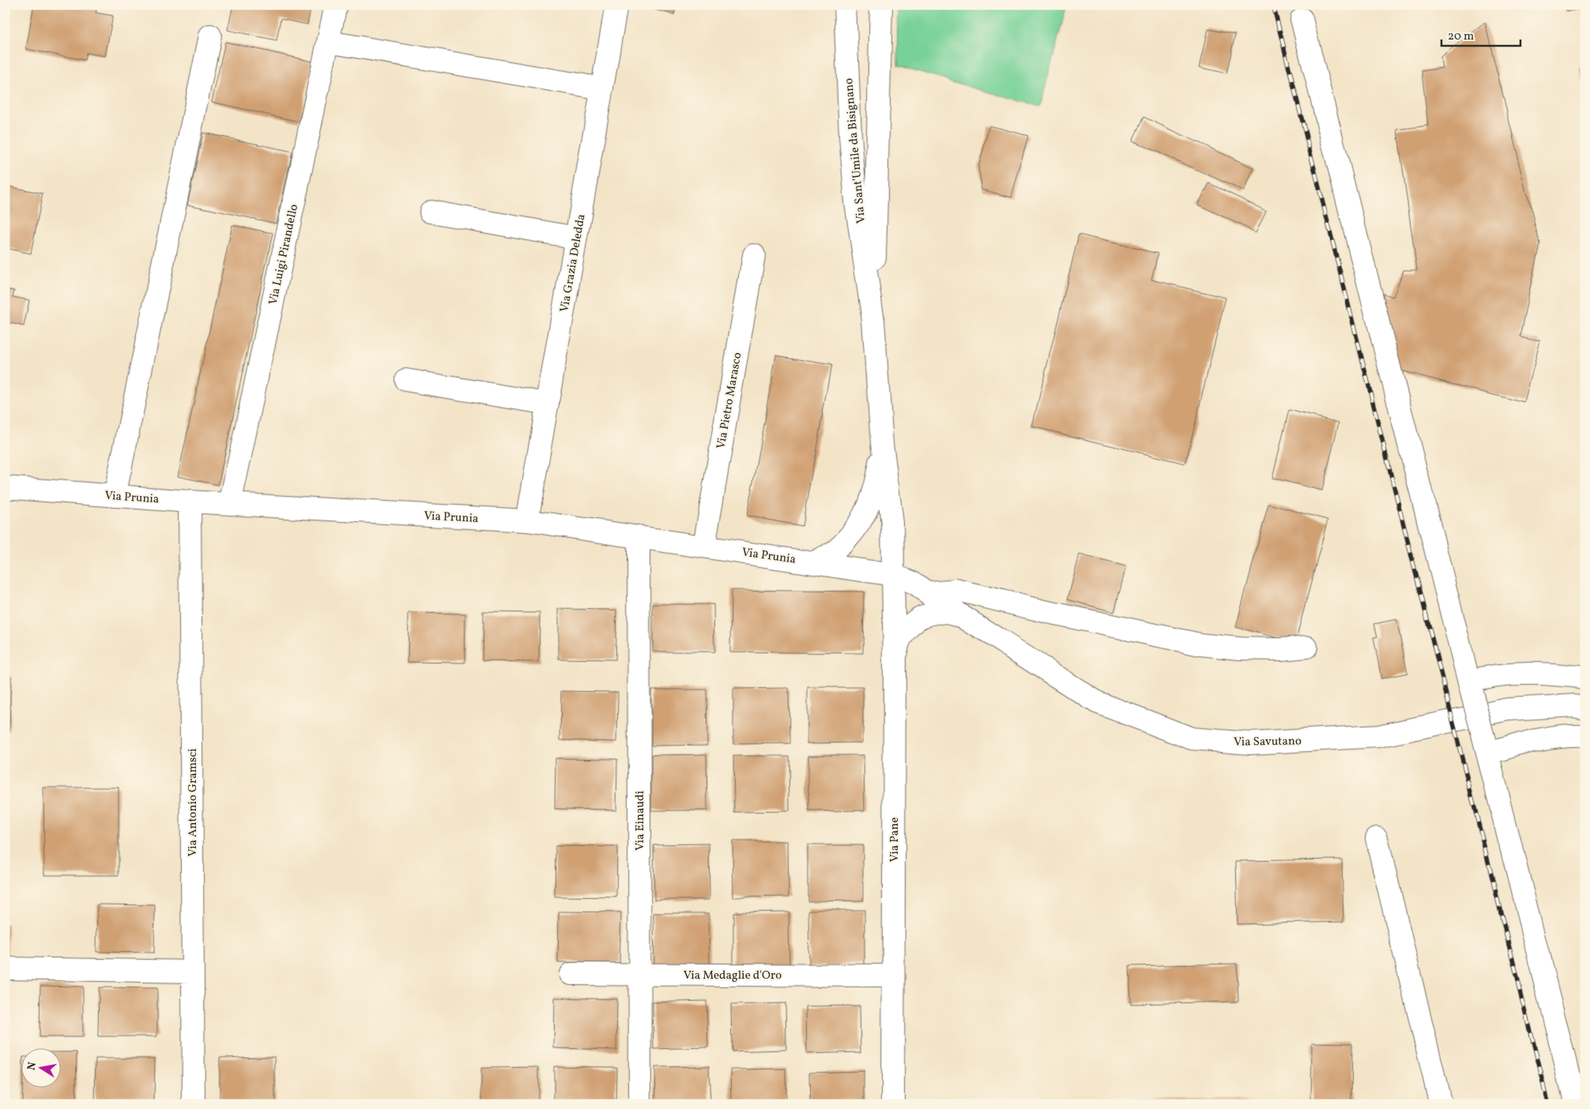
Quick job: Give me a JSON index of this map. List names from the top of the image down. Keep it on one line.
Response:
{"streets":{"street":["Via Sant'Umile da Bisignano","Via Luigi Pirandello","Via Grazia Deledda","Via Pietro Marasco","Via Prunia","Via Savutano","Via Antonio Gramsci","Via Einaudi","Via Pane","Via Medaglie d'Oro"]},"crossings":[["Via Sant'Umile da Bisignano","Via Pane"],["Via Luigi Pirandello","Via Prunia"],["Via Grazia Deledda","Via Prunia"],["Via Pietro Marasco","Via Prunia"],["Via Prunia","Via Savutano"],["Via Prunia","Via Antonio Gramsci"],["Via Prunia","Via Einaudi"],["Via Prunia","Via Pane"],["Via Einaudi","Via Medaglie d'Oro"],["Via Pane","Via Medaglie d'Oro"]],"scale_bar":"20 m","north":"left"}
